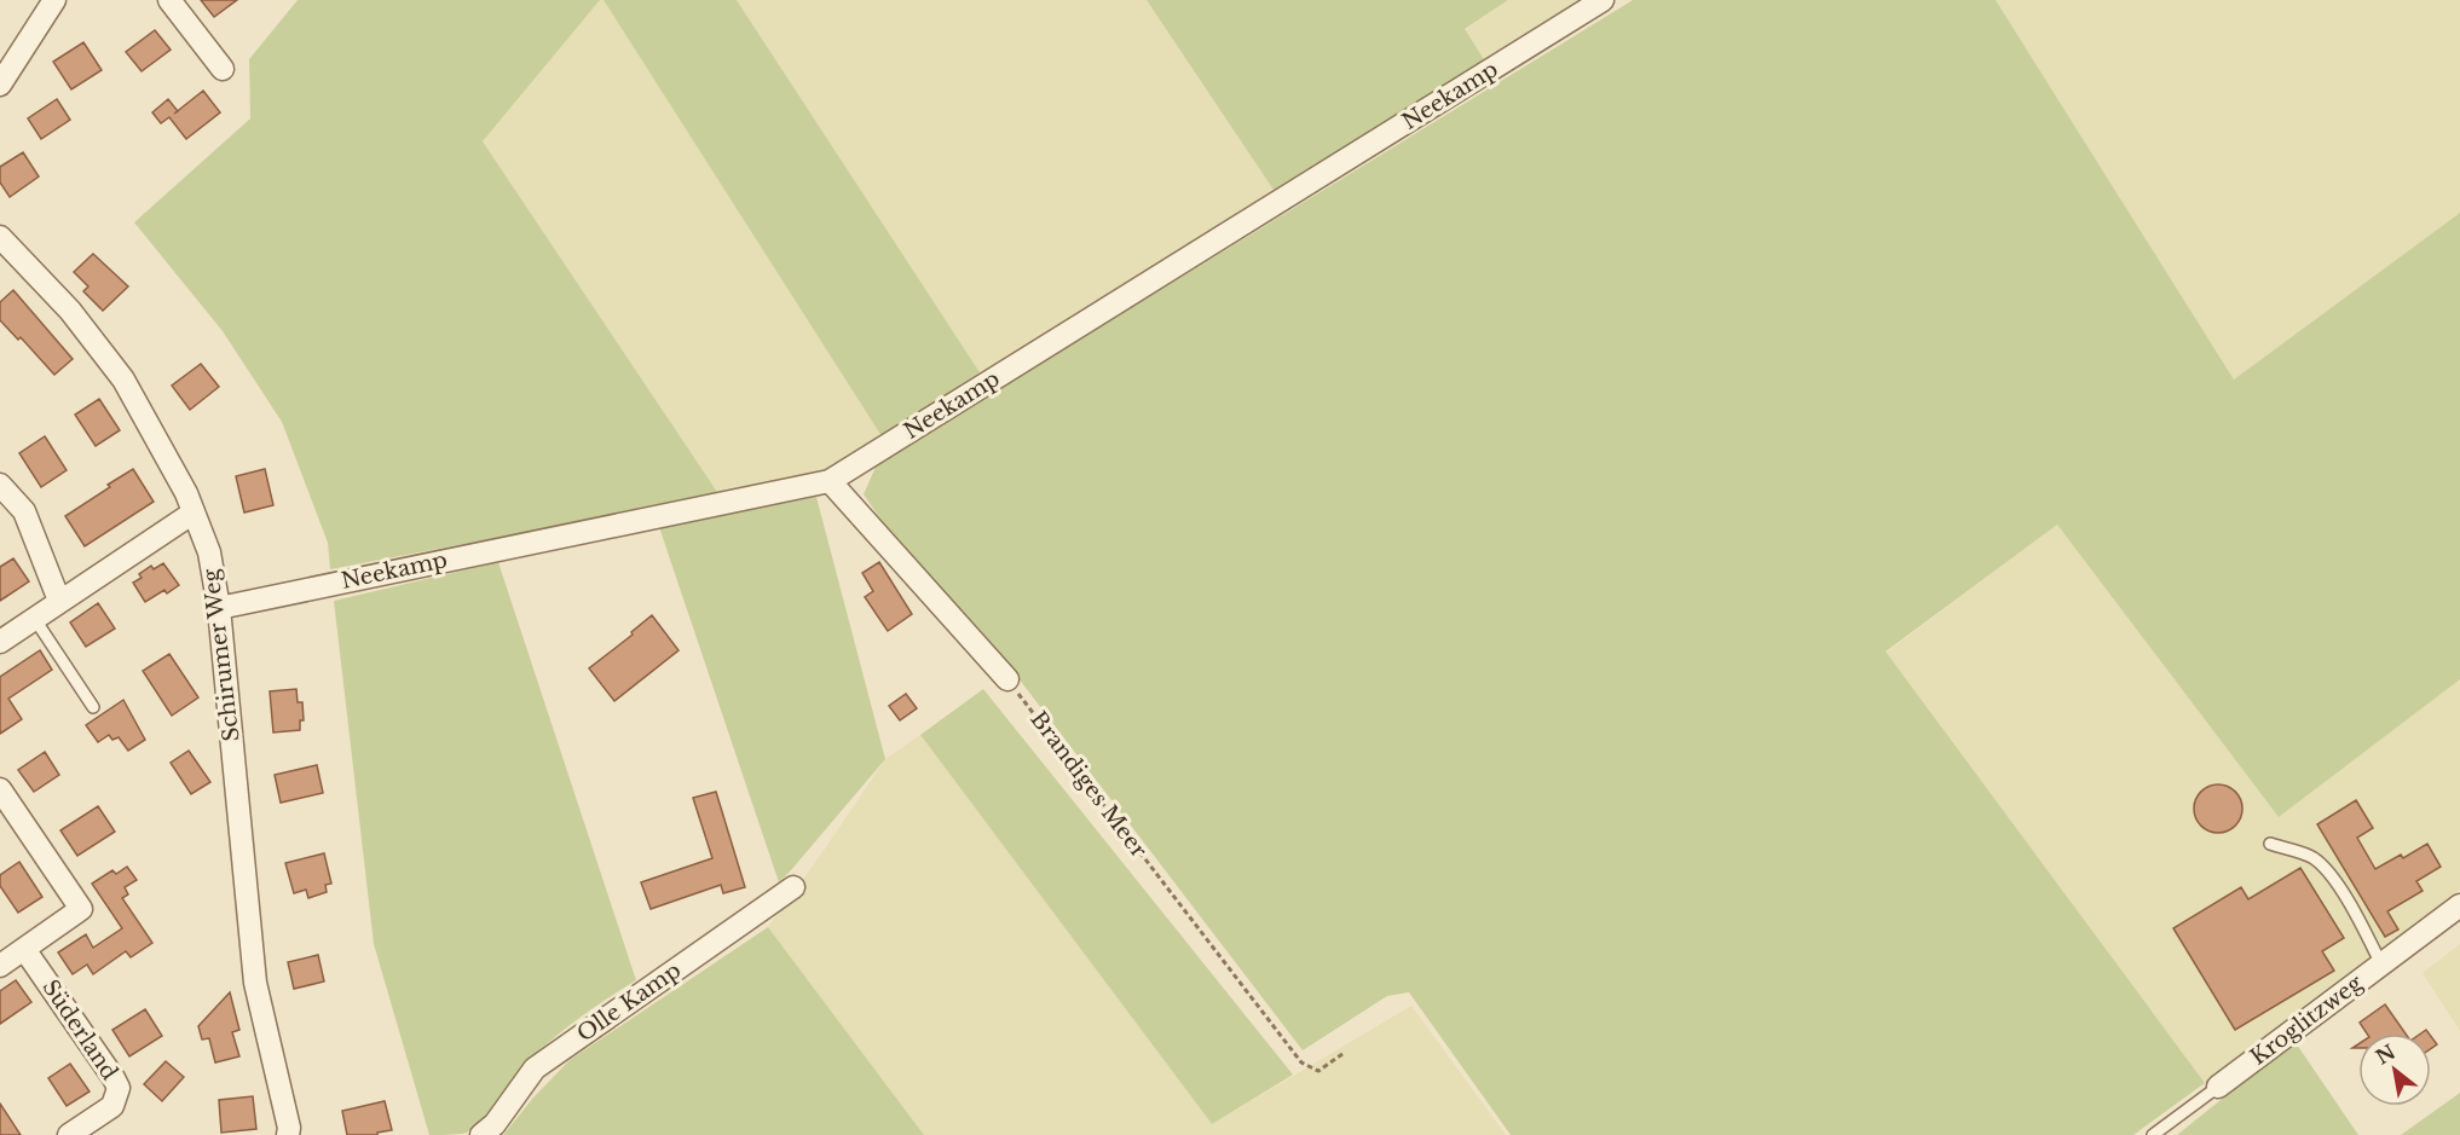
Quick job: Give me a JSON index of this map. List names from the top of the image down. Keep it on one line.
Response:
{"streets":{"street":["Neekamp","Schirumer Weg","Olle Kamp","Kroglitzweg","Süderland"],"path":["Brandiges Meer"]},"crossings":[["Neekamp","Schirumer Weg"]],"north":"top left"}
